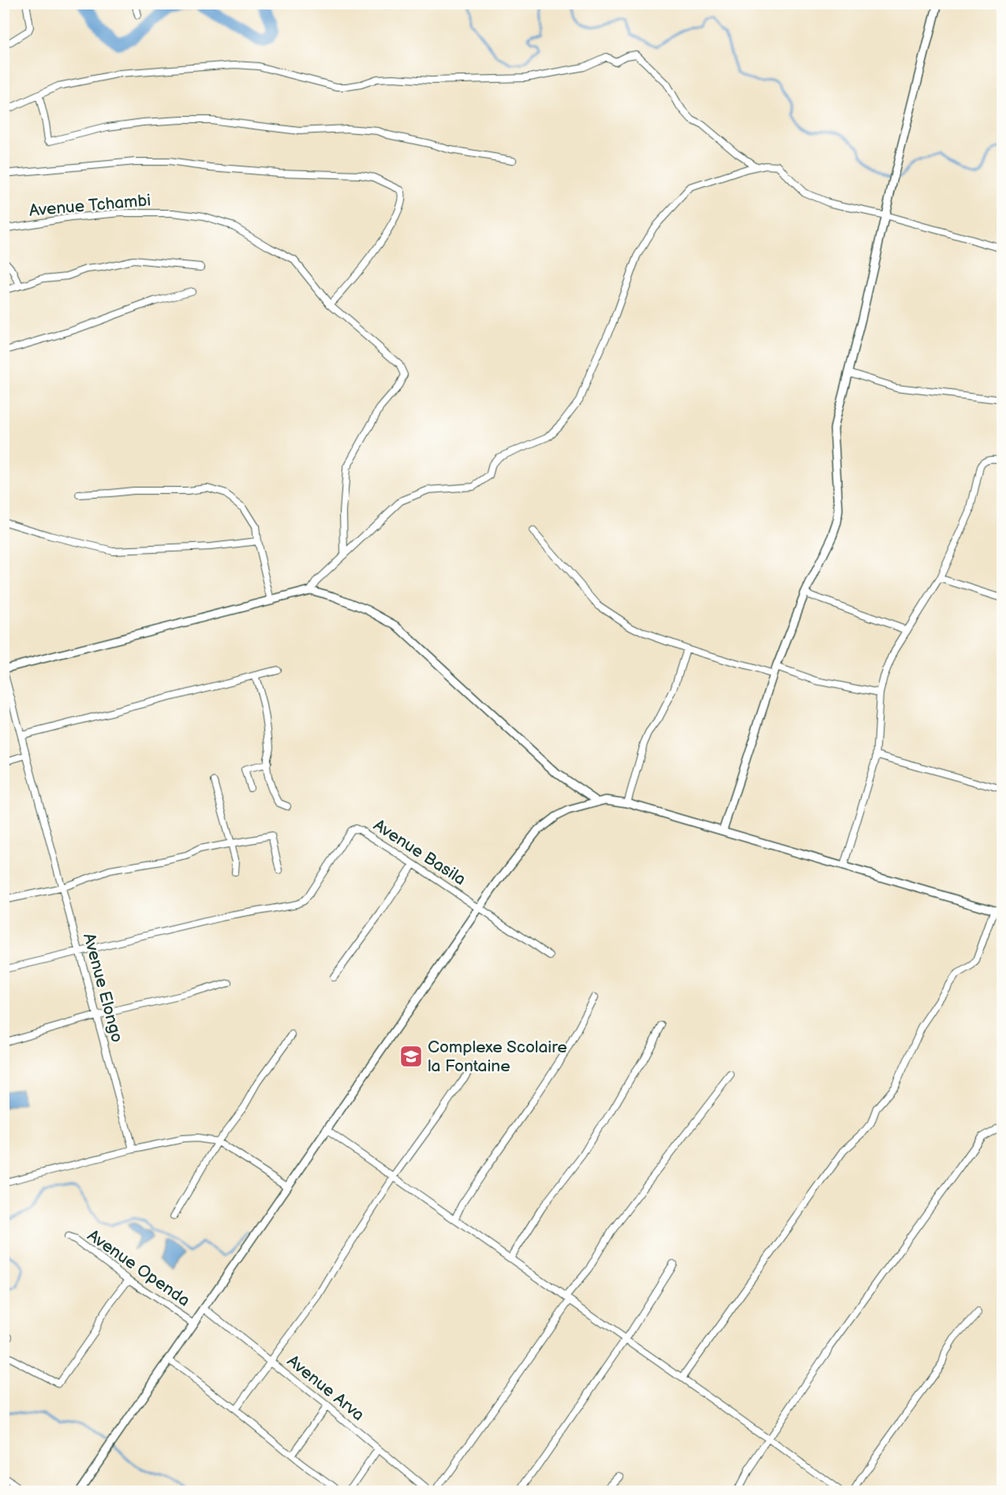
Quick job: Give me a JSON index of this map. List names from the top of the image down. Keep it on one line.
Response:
{"streets":{"street":["Avenue Tchambi","Avenue Basila","Avenue Elongo","Avenue Openda","Avenue Arva"]},"crossings":[["Avenue Basila","Avenue Elongo"]],"places":{"school or university":["Complexe Scolaire la Fontaine"]}}
